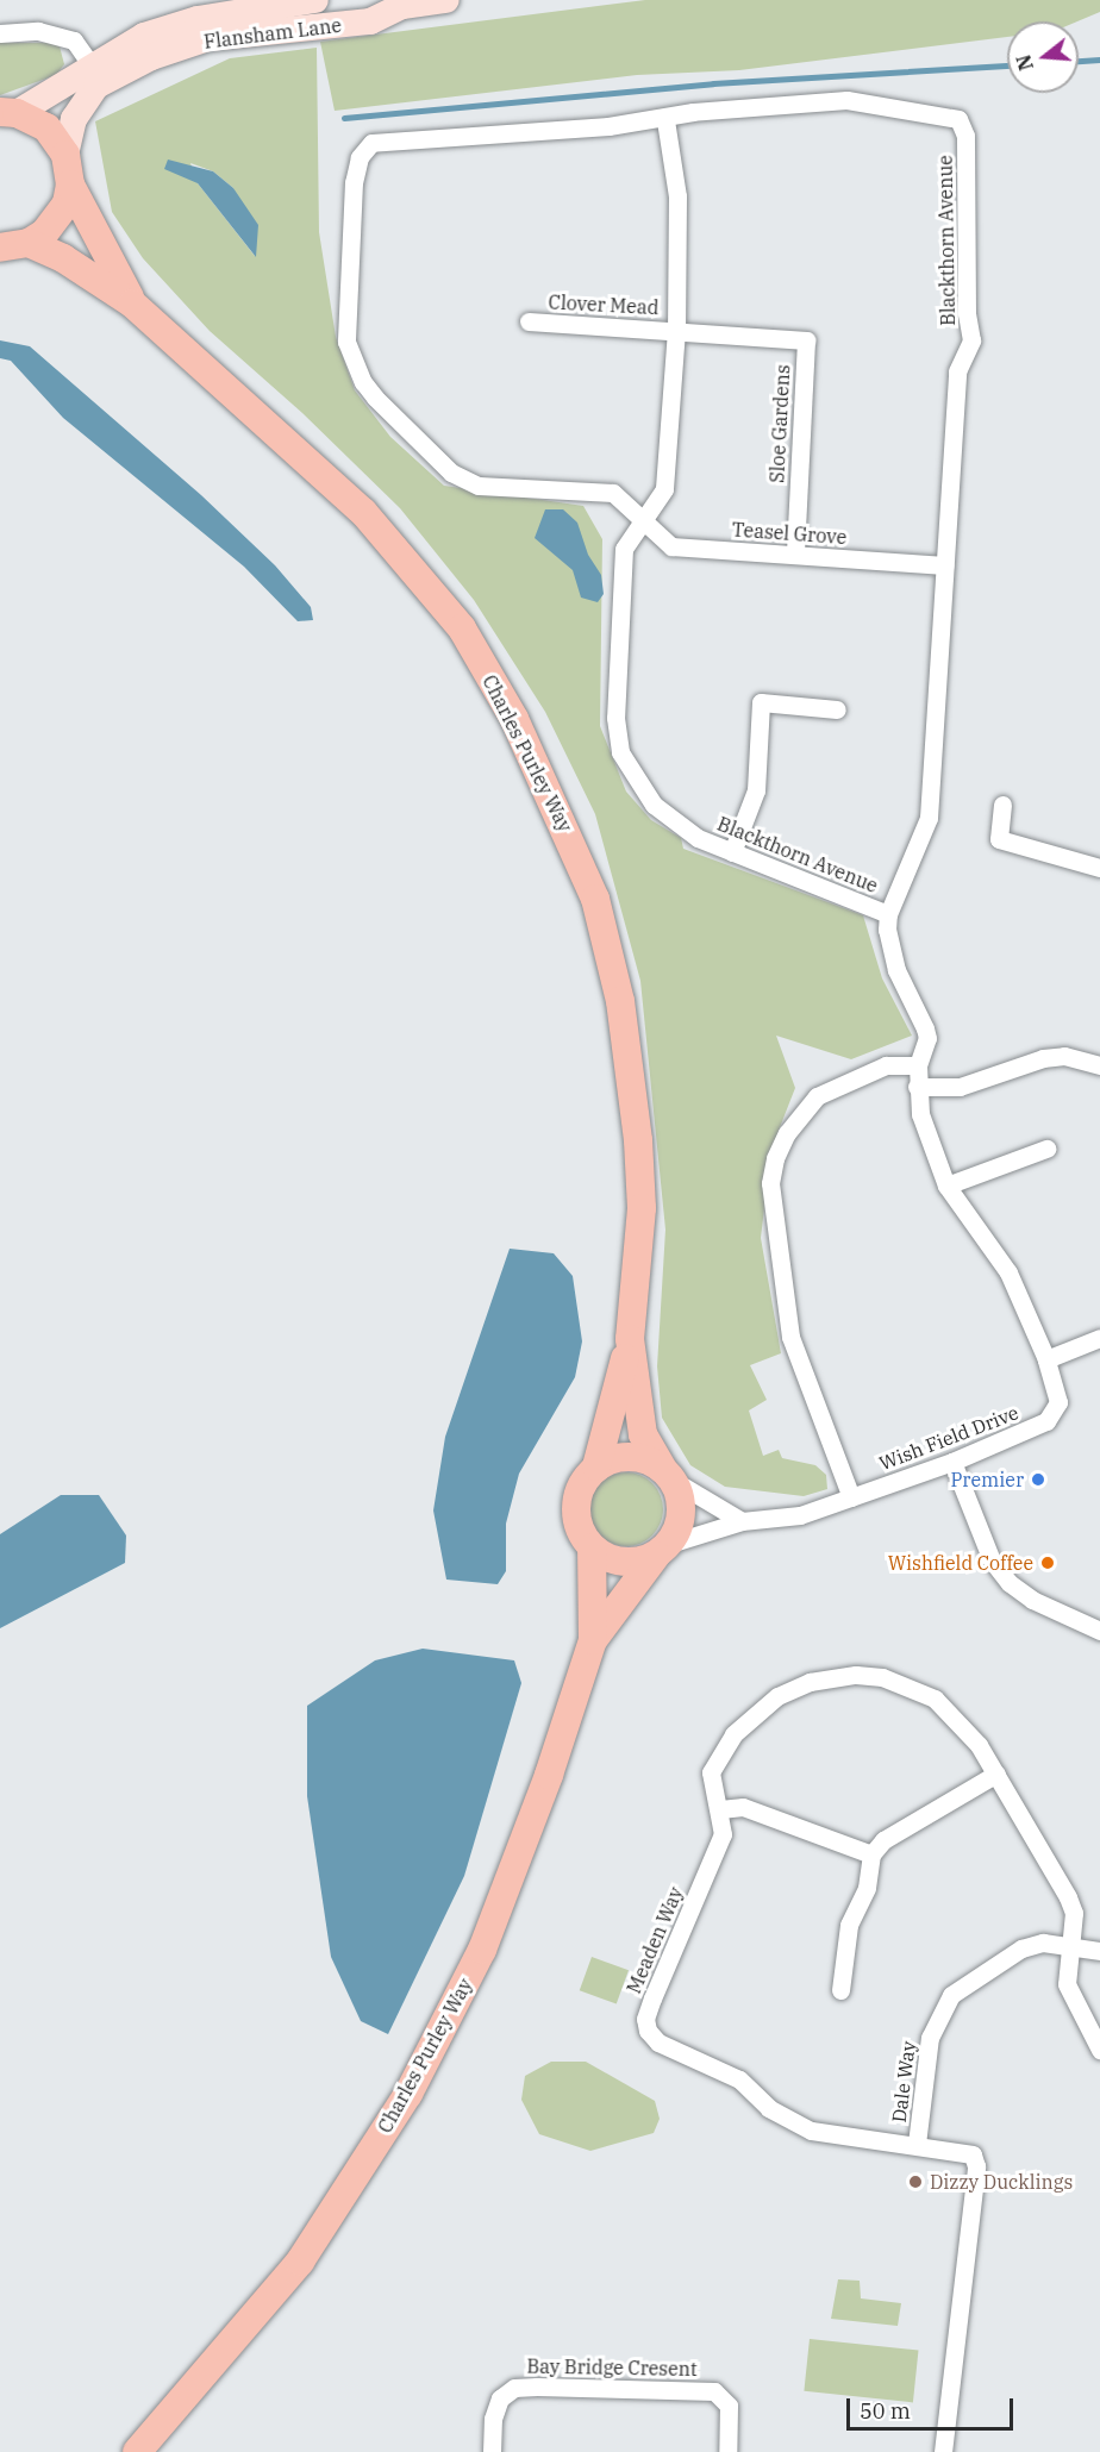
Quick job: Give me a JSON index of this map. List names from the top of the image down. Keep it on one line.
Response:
{"streets":{"main road":["Flansham Lane","Charles Purley Way"],"street":["Blackthorn Avenue","Clover Mead","Sloe Gardens","Teasel Grove","Wish Field Drive","Meaden Way","Dale Way","Bay Bridge Cresent"]},"crossings":[["Blackthorn Avenue","Teasel Grove"],["Blackthorn Avenue","Wish Field Drive"],["Clover Mead","Sloe Gardens"],["Sloe Gardens","Teasel Grove"],["Charles Purley Way","Wish Field Drive"],["Meaden Way","Dale Way"]],"places":["Premier","Wishfield Coffee","Dizzy Ducklings"],"scale_bar":"50 m","north":"left"}
